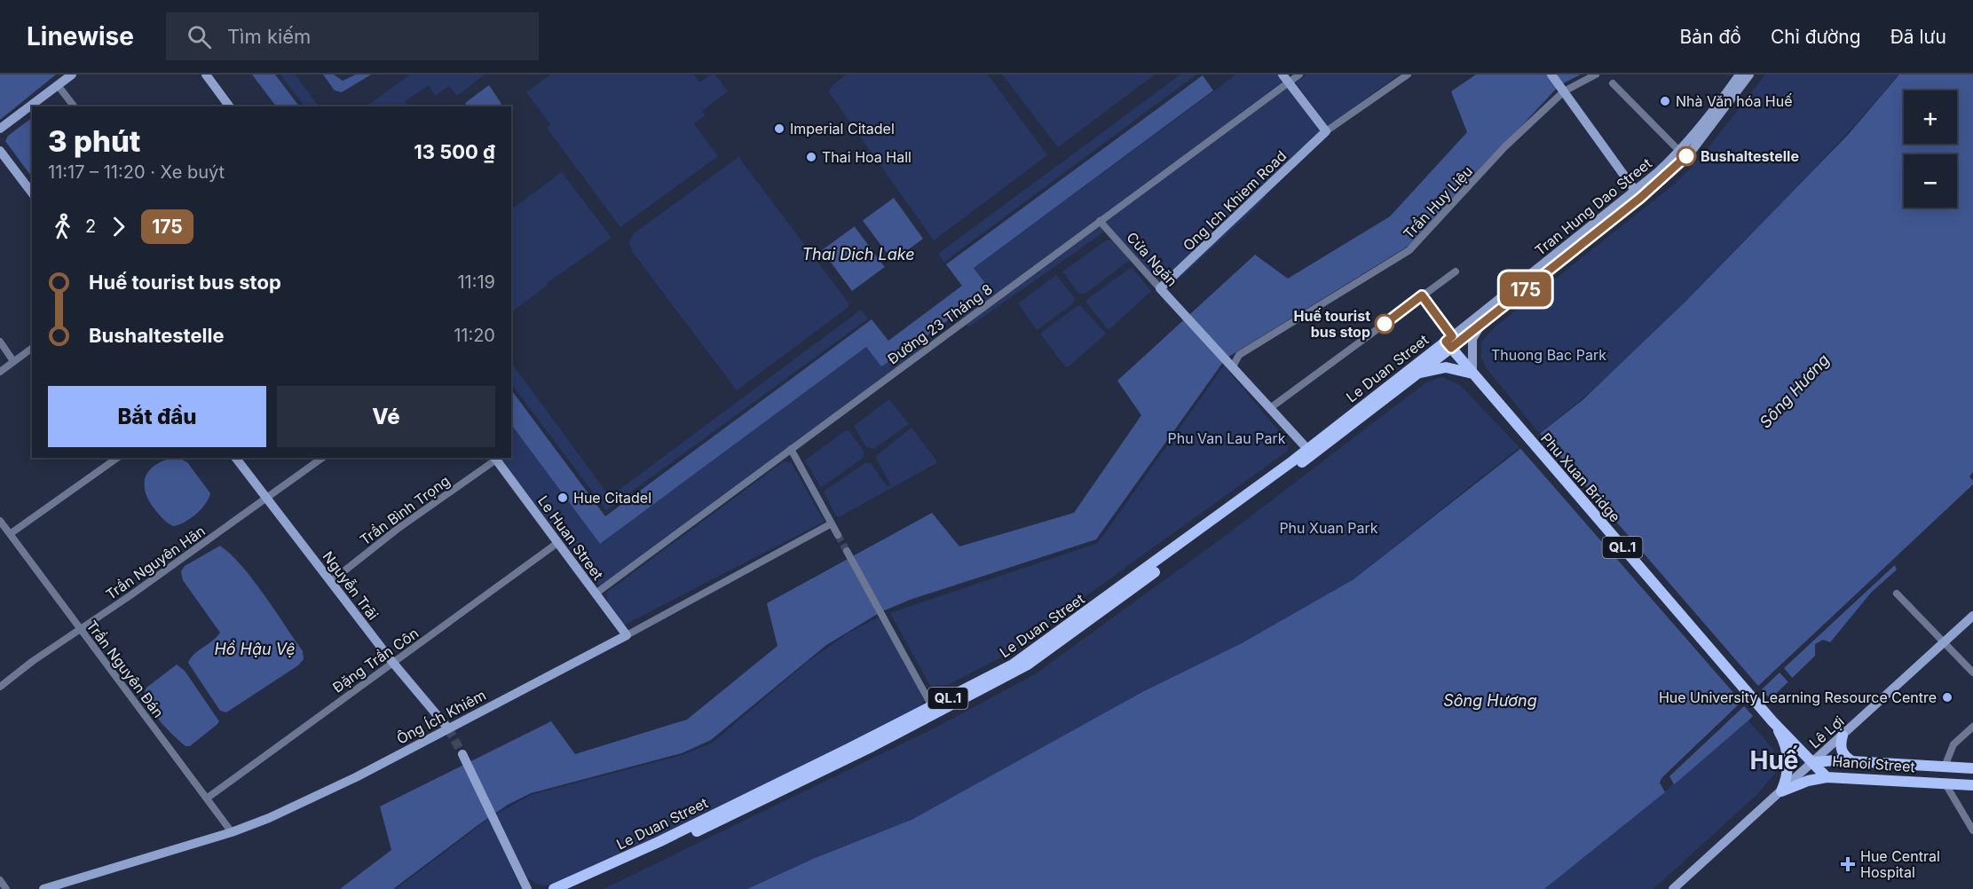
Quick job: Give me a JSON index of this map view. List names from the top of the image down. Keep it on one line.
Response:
{"streets":{"main road":["Ong Ich Khiem Road","Tran Hung Dao Street","Cửa Ngăn","Le Duan Street","Phu Xuan Bridge","Le Huan Street","QL.1","Nguyễn Trãi","Ông Ích Khiêm","Lê Lợi","Hanoi Street"],"street":["Trần Huy Liệu","Đường 23 Tháng 8","Trần Bình Trọng","Trần Nguyên Hãn","Đặng Trần Côn","Trần Nguyên Đán"]},"crossings":[["Ong Ich Khiem Road","Cửa Ngăn"],["Trần Huy Liệu","Cửa Ngăn"],["Tran Hung Dao Street","Le Duan Street"],["Tran Hung Dao Street","QL.1"],["Cửa Ngăn","Đường 23 Tháng 8"],["Đường 23 Tháng 8","Le Huan Street"],["Le Duan Street","QL.1"],["Phu Xuan Bridge","QL.1"],["Trần Bình Trọng","Le Huan Street"],["Trần Bình Trọng","Nguyễn Trãi"],["Le Huan Street","Đặng Trần Côn"],["Le Huan Street","Ông Ích Khiêm"],["QL.1","Lê Lợi"],["QL.1","Hanoi Street"],["Trần Nguyên Hãn","Nguyễn Trãi"],["Trần Nguyên Hãn","Trần Nguyên Đán"],["Nguyễn Trãi","Đặng Trần Côn"],["Nguyễn Trãi","Ông Ích Khiêm"],["Đặng Trần Côn","Trần Nguyên Đán"],["Trần Nguyên Đán","Ông Ích Khiêm"],["Lê Lợi","Hanoi Street"]],"districts":["Huế"],"water":["Thai Dich Lake","Sông Hương","Hồ Hậu Vệ"],"parks":["Thuong Bac Park","Phu Van Lau Park","Phu Xuan Park"],"places":{"other":["Nhà Văn hóa Huế","Imperial Citadel","Bushaltestelle","Thai Hoa Hall","Huế tourist bus stop","Hue Citadel","Hue University Learning Resource Centre"],"health":["Hue Central Hospital"]},"lines":["bus line 175"],"page":{"header":"Linewise","search":"Tìm kiếm","nav":["Bản đồ","Chỉ đường","Đã lưu"],"on_map":"175","map_buttons":["+","−"],"heading":["3 phút","11:17 – 11:20 · Xe buýt","13 500 ₫"],"legs":["2","175"],"list":[{"name":"Huế tourist bus stop","value":"11:19"},{"name":"Bushaltestelle","value":"11:20"}],"buttons":["Bắt đầu","Vé"]}}
